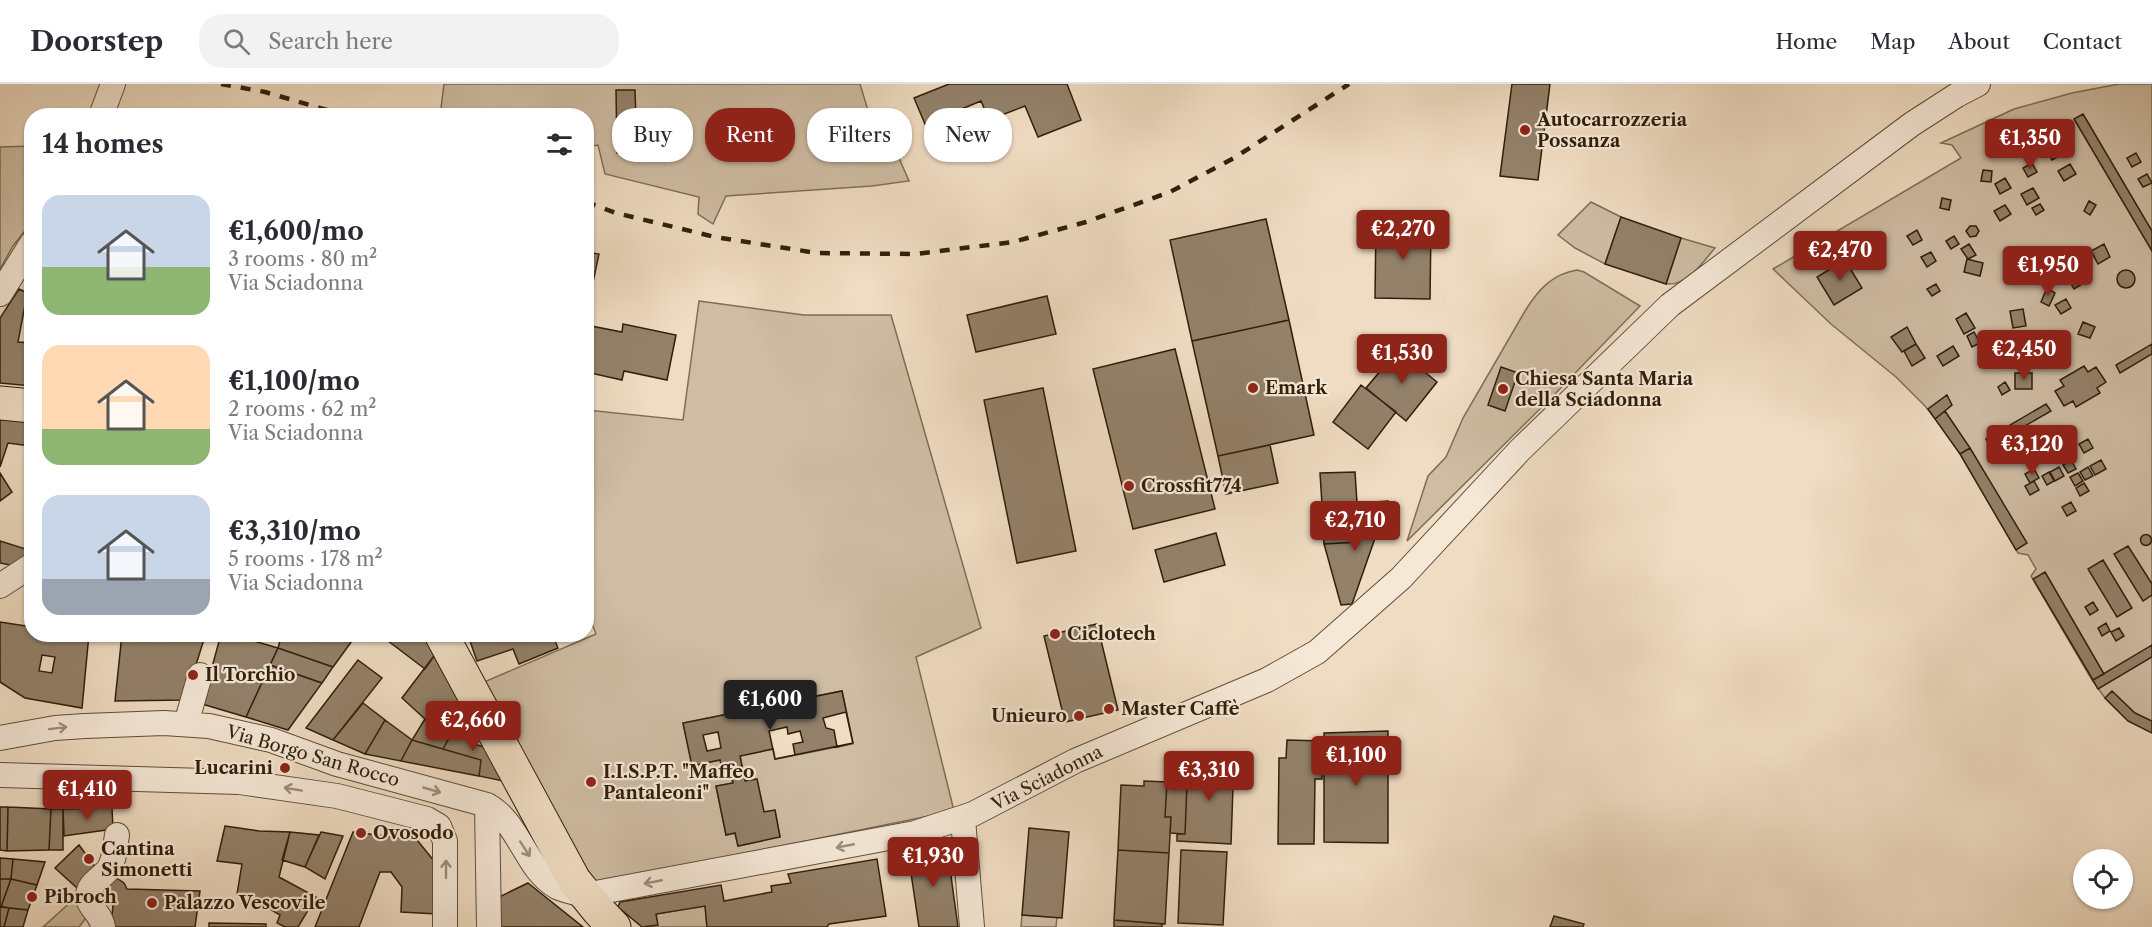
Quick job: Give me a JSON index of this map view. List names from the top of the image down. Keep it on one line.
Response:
{"streets":{"street":["Via Borgo San Rocco","Via Sciadonna"]},"crossings":[["Via Borgo San Rocco","Via Sciadonna"]],"one_way":["Via Borgo San Rocco"],"places":["Autocarrozzeria Possanza","Emark","Chiesa Santa Maria della Sciadonna","Crossfit774","Ciclotech","Il Torchio","Master Caffè","Unieuro","Lucarini","I.I.S.P.T. \"Maffeo Pantaleoni\"","Ovosodo","Cantina Simonetti","Pibroch","Palazzo Vescovile"],"page":{"header":"Doorstep","search":"Search here","nav":["Home","Map","About","Contact"],"chip":["Buy","Rent","Filters","New"],"heading":"14 homes","price":["€1,350","€2,270","€2,470","€1,950","€2,450","€1,530","€3,120","€2,710","€1,600","€2,660","€1,100","€3,310","€1,410","€1,930"],"list":[{"name":"€1,600/mo","note":"3 rooms · 80 m² · Via Sciadonna"},{"name":"€1,100/mo","note":"2 rooms · 62 m² · Via Sciadonna"},{"name":"€3,310/mo","note":"5 rooms · 178 m² · Via Sciadonna"}]}}
